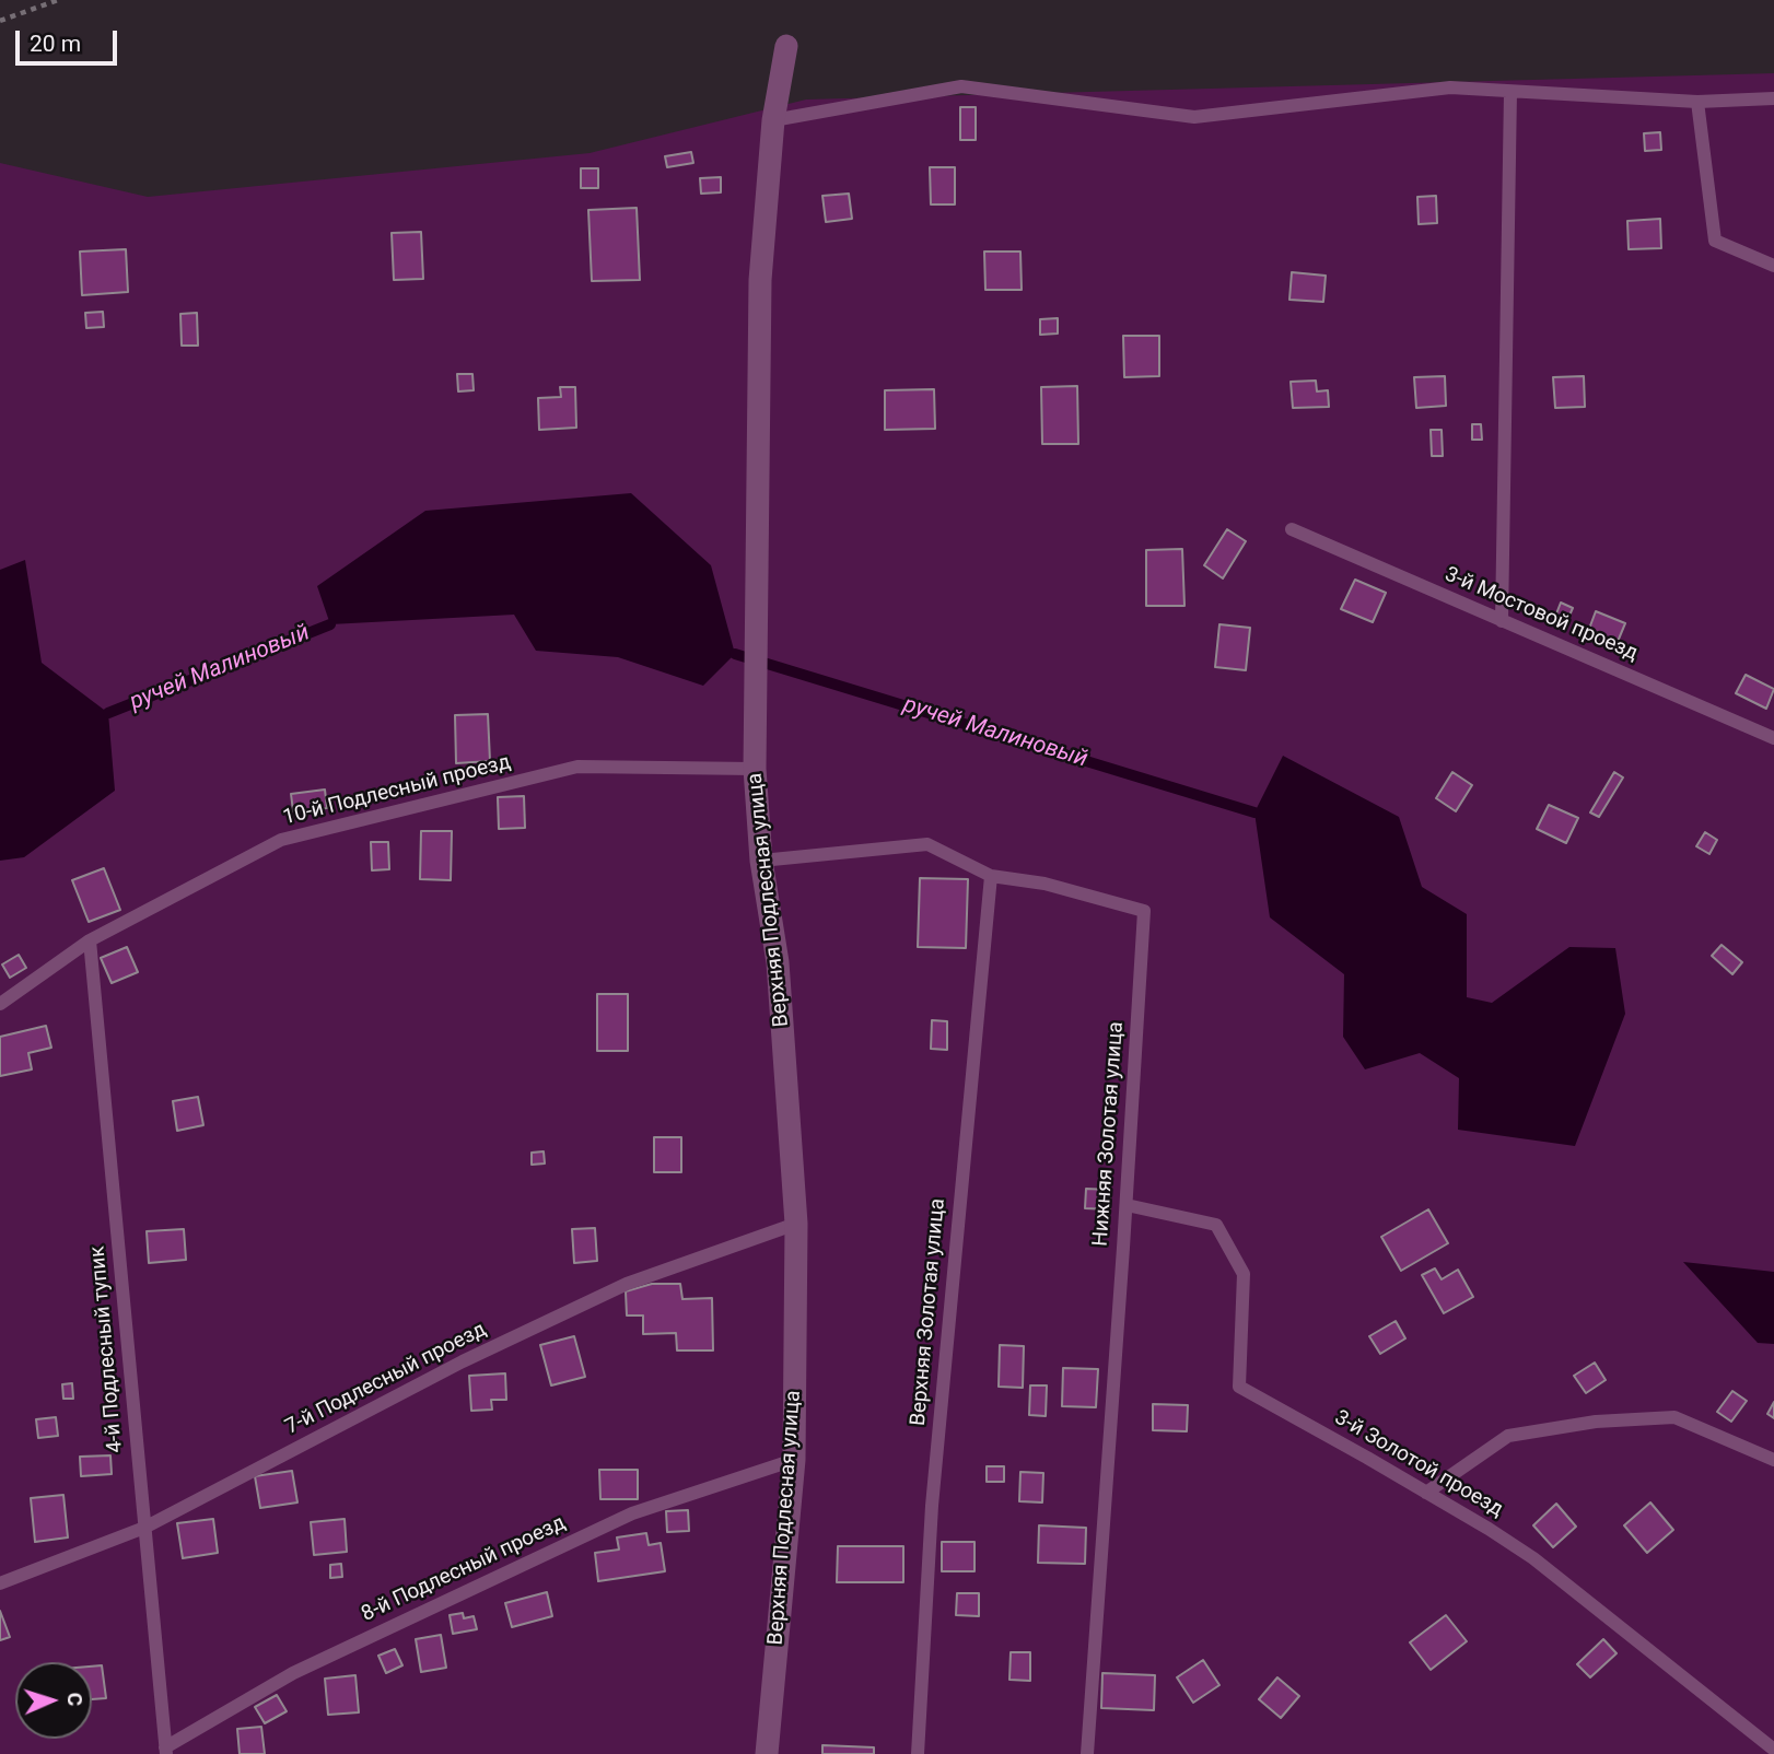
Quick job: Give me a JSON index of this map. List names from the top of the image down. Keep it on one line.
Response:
{"streets":{"street":["Верхняя Подлесная улица"],"lane":["3-й Мостовой проезд","10-й Подлесный проезд","Нижняя Золотая улица","Верхняя Золотая улица","4-й Подлесный тупик","7-й Подлесный проезд","3-й Золотой проезд","8-й Подлесный проезд"]},"crossings":[["10-й Подлесный проезд","Верхняя Подлесная улица"],["10-й Подлесный проезд","4-й Подлесный тупик"],["Верхняя Подлесная улица","Нижняя Золотая улица"],["Верхняя Подлесная улица","7-й Подлесный проезд"],["Верхняя Подлесная улица","8-й Подлесный проезд"],["Нижняя Золотая улица","Верхняя Золотая улица"],["Нижняя Золотая улица","3-й Золотой проезд"],["4-й Подлесный тупик","7-й Подлесный проезд"],["4-й Подлесный тупик","8-й Подлесный проезд"]],"water":["ручей Малиновый"],"scale_bar":"20 m","north":"right"}
